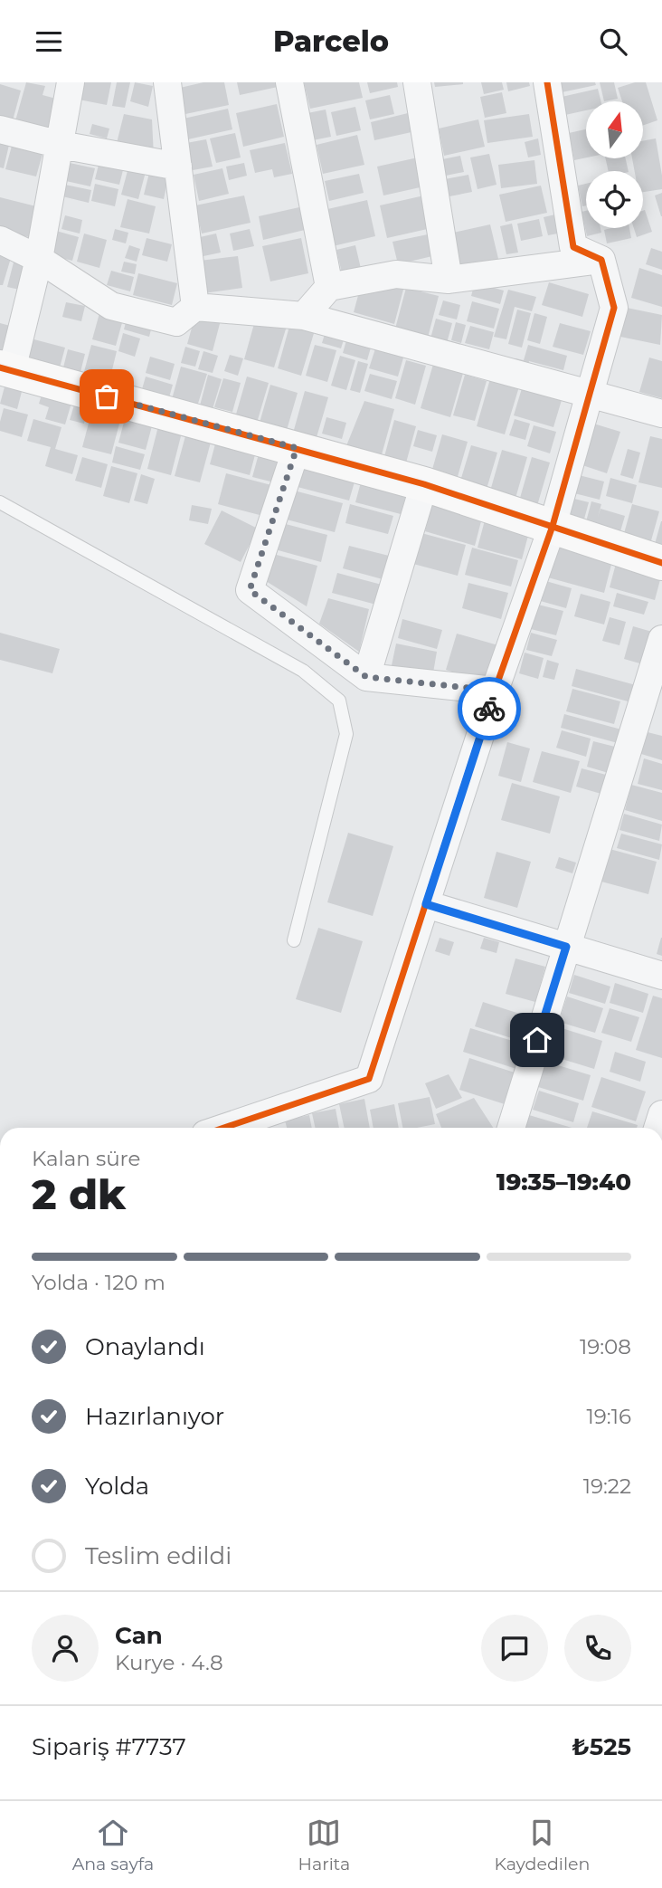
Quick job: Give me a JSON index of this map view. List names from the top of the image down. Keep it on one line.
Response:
{"north":"top","page":{"header":"Parcelo","heading":["2 dk","Kalan süre","19:35–19:40"],"panel":["Can","Kurye · 4.8","Sipariş #7737","₺525"],"bar":"Yolda · 120 m","list":[["Onaylandı","19:08"],["Hazırlanıyor","19:16"],["Yolda","19:22"],"Teslim edildi"],"tabs":["Ana sayfa","Harita","Kaydedilen"]}}
